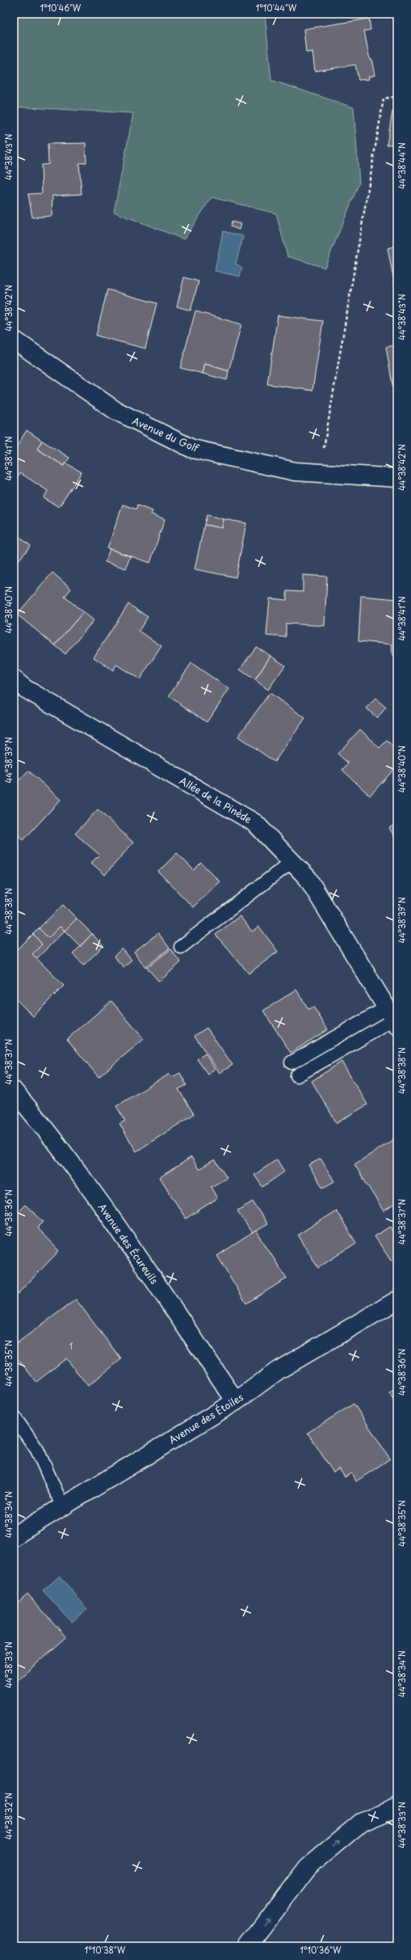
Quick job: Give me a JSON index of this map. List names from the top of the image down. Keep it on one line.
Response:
{"streets":{"street":["Avenue du Golf","Allée de la Pinède","Avenue des Écureuils","Avenue des Étoiles"]},"crossings":[["Avenue des Écureuils","Avenue des Étoiles"]],"house_numbers":["1"],"coordinates":["1°10'46\"W","1°10'44\"W","44°38'43\"N","44°38'44\"N","44°38'42\"N","44°38'41\"N","44°38'40\"N","44°38'39\"N","44°38'38\"N","44°38'37\"N","44°38'36\"N","44°38'35\"N","44°38'34\"N","44°38'33\"N","44°38'32\"N","1°10'38\"W","1°10'36\"W"]}
